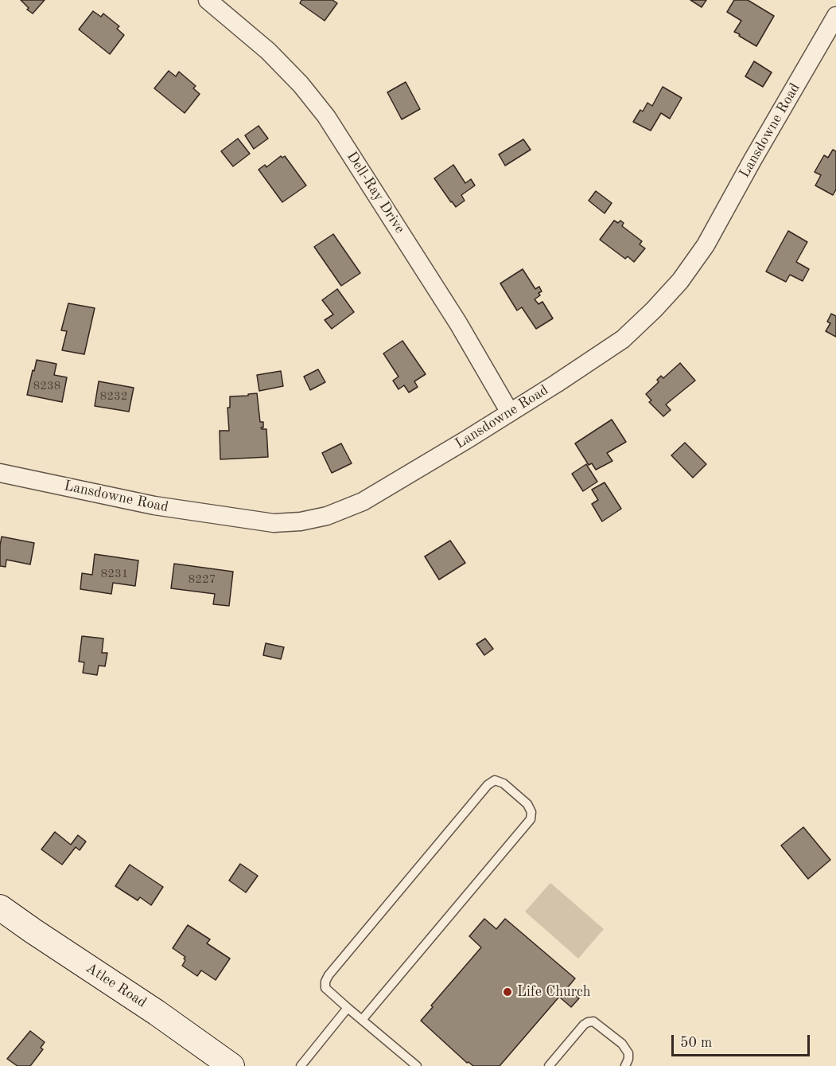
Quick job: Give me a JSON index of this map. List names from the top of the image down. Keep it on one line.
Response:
{"streets":{"main road":["Atlee Road"],"street":["Lansdowne Road","Dell-Ray Drive"]},"crossings":[["Lansdowne Road","Dell-Ray Drive"]],"places":["Life Church"],"house_numbers":["8238","8232","8231","8227"],"scale_bar":"50 m"}
